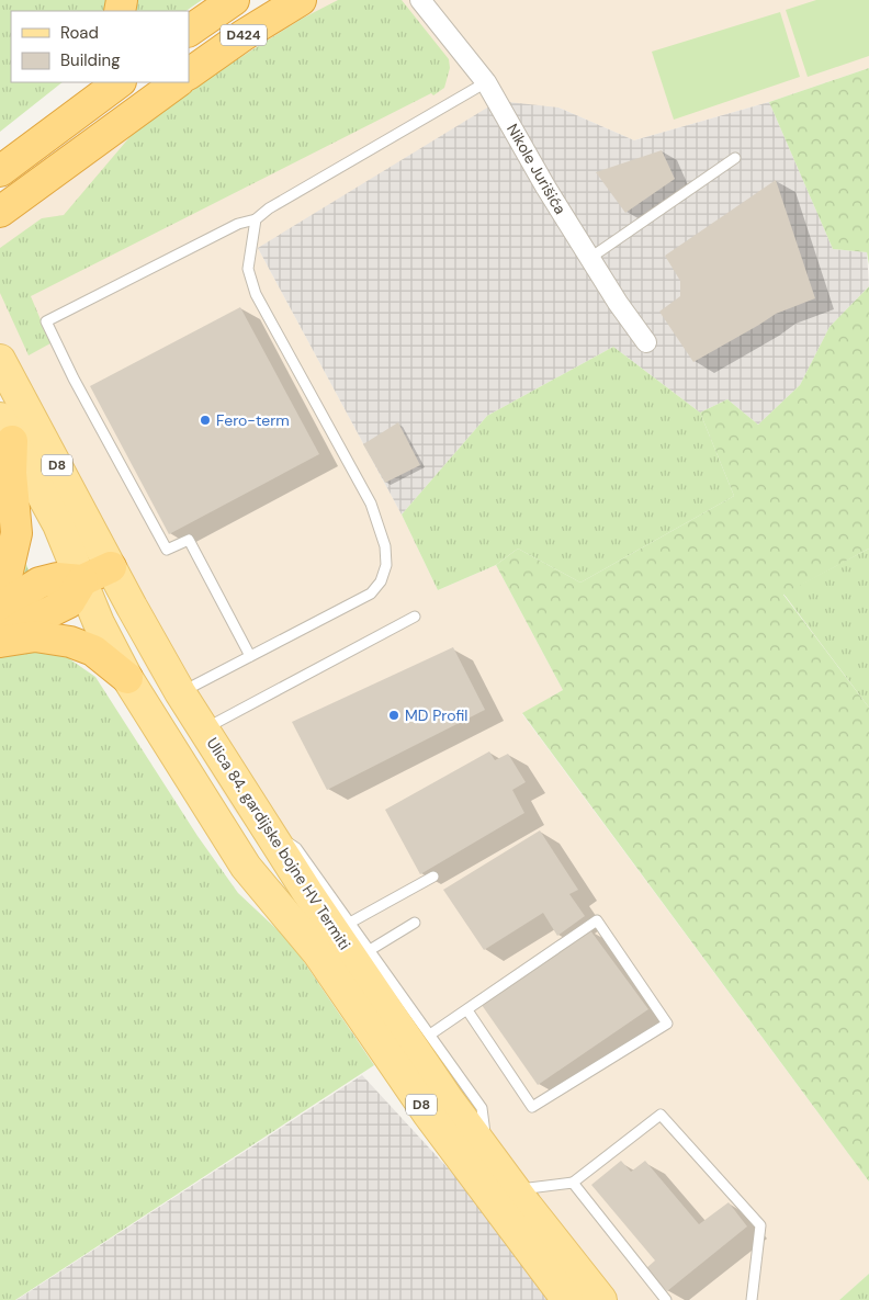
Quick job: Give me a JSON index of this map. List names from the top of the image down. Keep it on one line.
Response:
{"streets":{"highway":["D424"],"main road":["D8","Ulica 84. gardijske bojne HV Termiti"],"street":["Nikole Jurišića"]},"places":["Fero-term","MD Profil"],"legend":["Road","Building"]}
